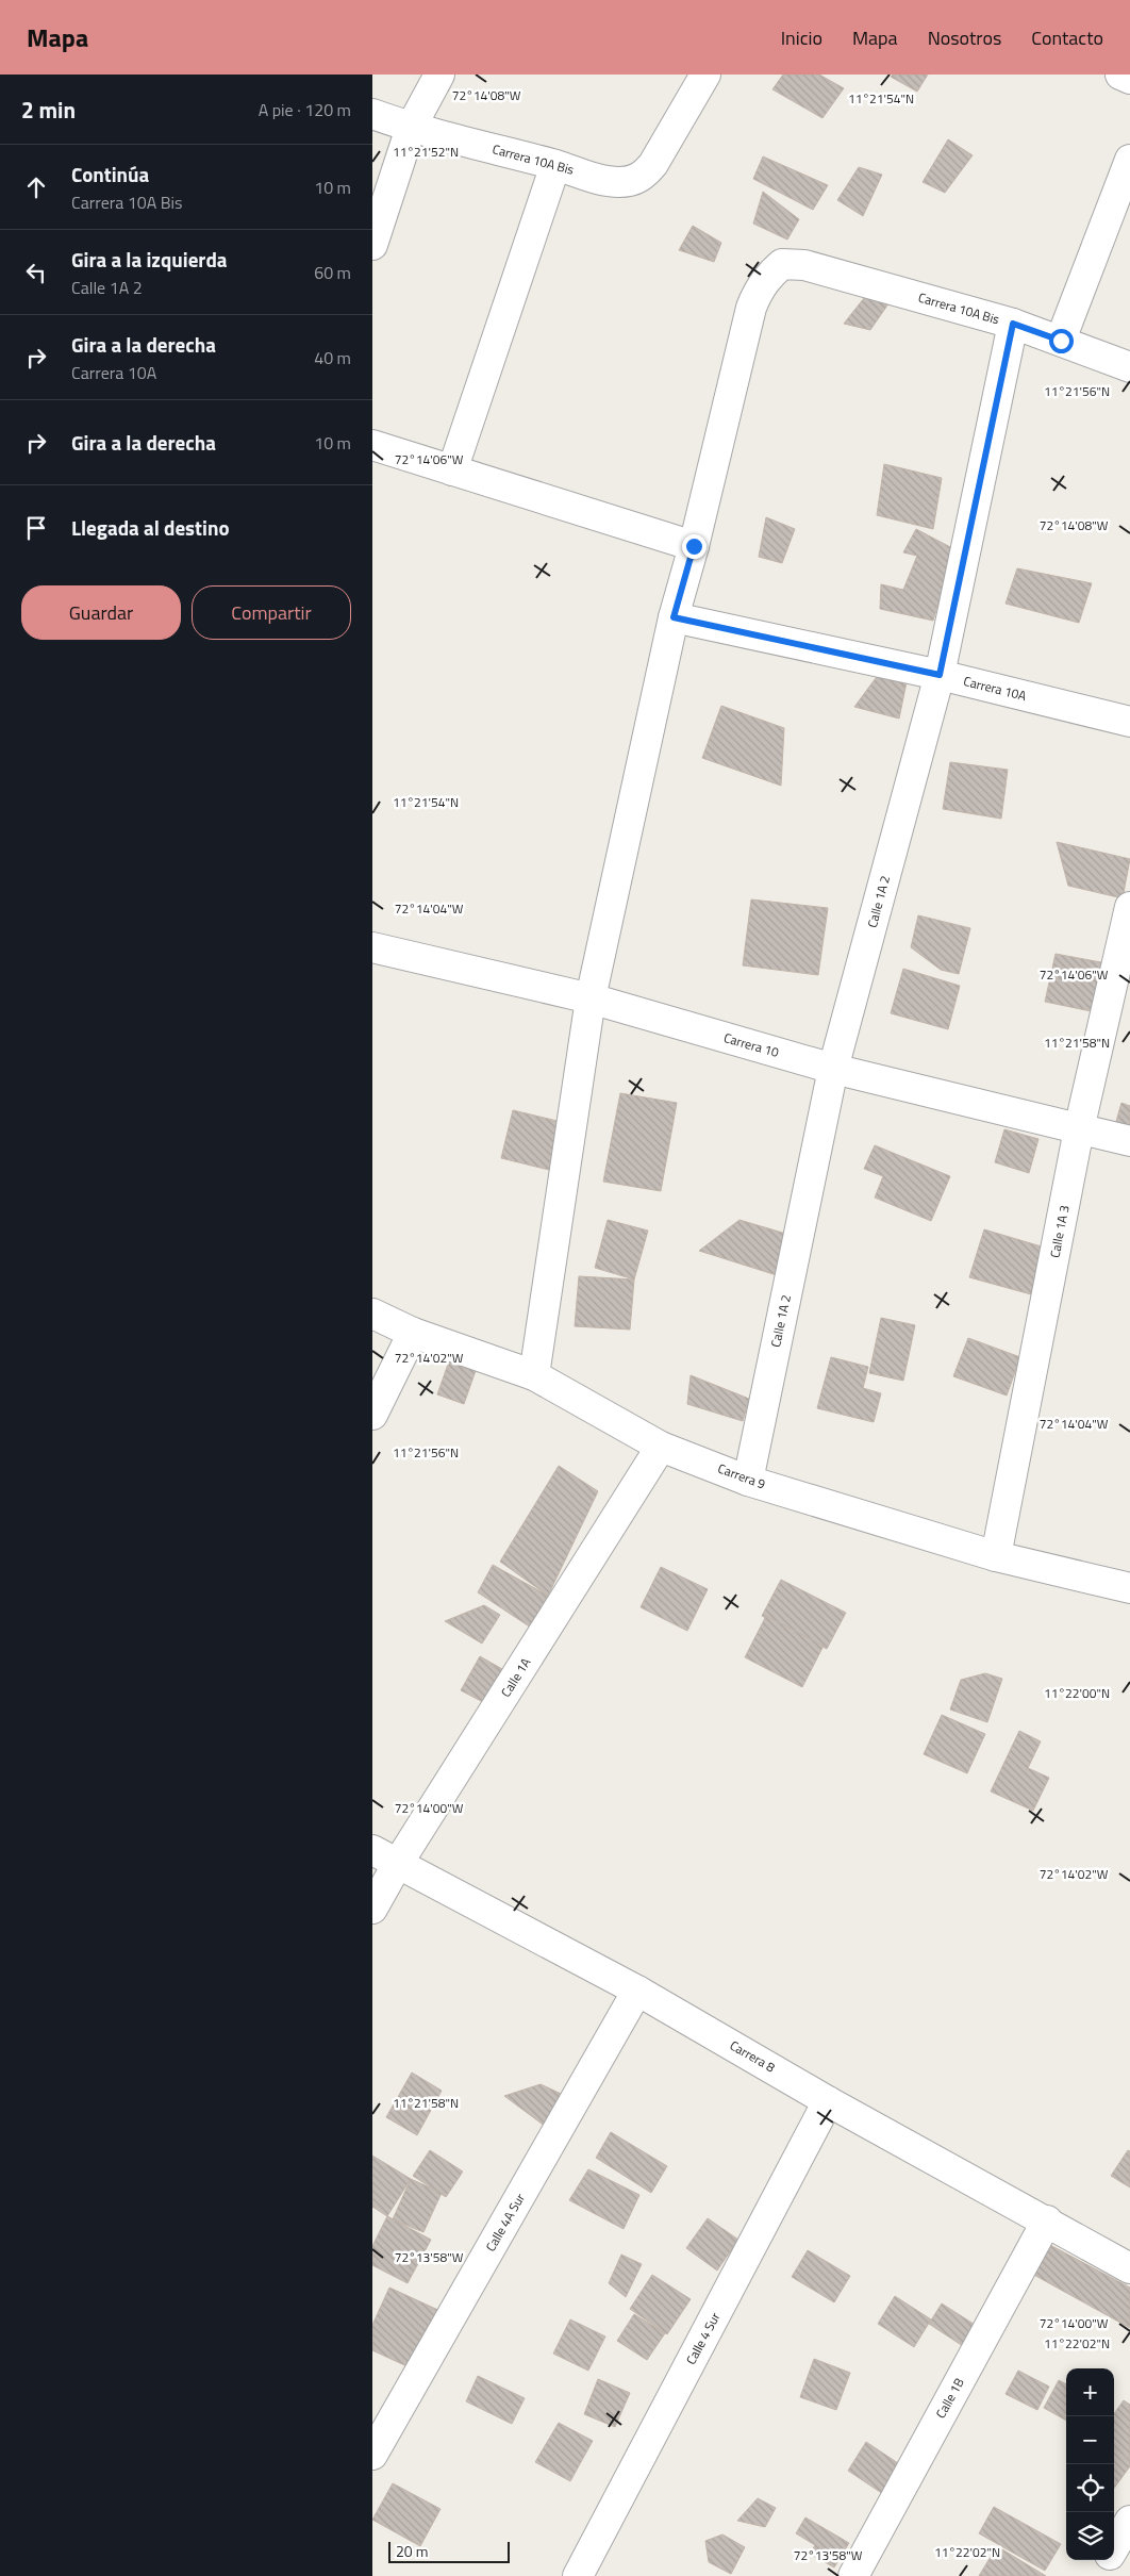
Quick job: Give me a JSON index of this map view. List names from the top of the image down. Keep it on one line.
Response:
{"streets":{"street":["Carrera 10A Bis","Carrera 10A","Calle 1A 2","Carrera 10","Calle 1A 3","Carrera 9","Calle 1A","Carrera 8","Calle 4A Sur","Calle 4 Sur","Calle 1B"]},"crossings":[["Carrera 10A Bis","Calle 1A 2"],["Carrera 10A","Calle 1A 2"],["Calle 1A 2","Carrera 10"],["Calle 1A 2","Carrera 9"],["Carrera 10","Calle 1A 3"],["Calle 1A 3","Carrera 9"],["Carrera 9","Calle 1A"],["Calle 1A","Carrera 8"],["Carrera 8","Calle 4A Sur"],["Carrera 8","Calle 4 Sur"],["Carrera 8","Calle 1B"]],"scale_bar":"20 m","page":{"header":"Mapa","nav":["Inicio","Mapa","Nosotros","Contacto"],"heading":["2 min","A pie · 120 m"],"list":[["Continúa","Carrera 10A Bis","10 m"],["Gira a la izquierda","Calle 1A 2","60 m"],["Gira a la derecha","Carrera 10A","40 m"],["Gira a la derecha","10 m"],"Llegada al destino"],"buttons":["Guardar","Compartir"],"map_buttons":["+","−"],"scale":"20 m"},"coordinates":["72°14'08\"W","11°21'54\"N","11°21'52\"N","11°21'56\"N","72°14'06\"W","72°14'04\"W","11°21'58\"N","72°14'02\"W","11°22'00\"N","72°14'00\"W","72°13'58\"W","11°22'02\"N"]}
